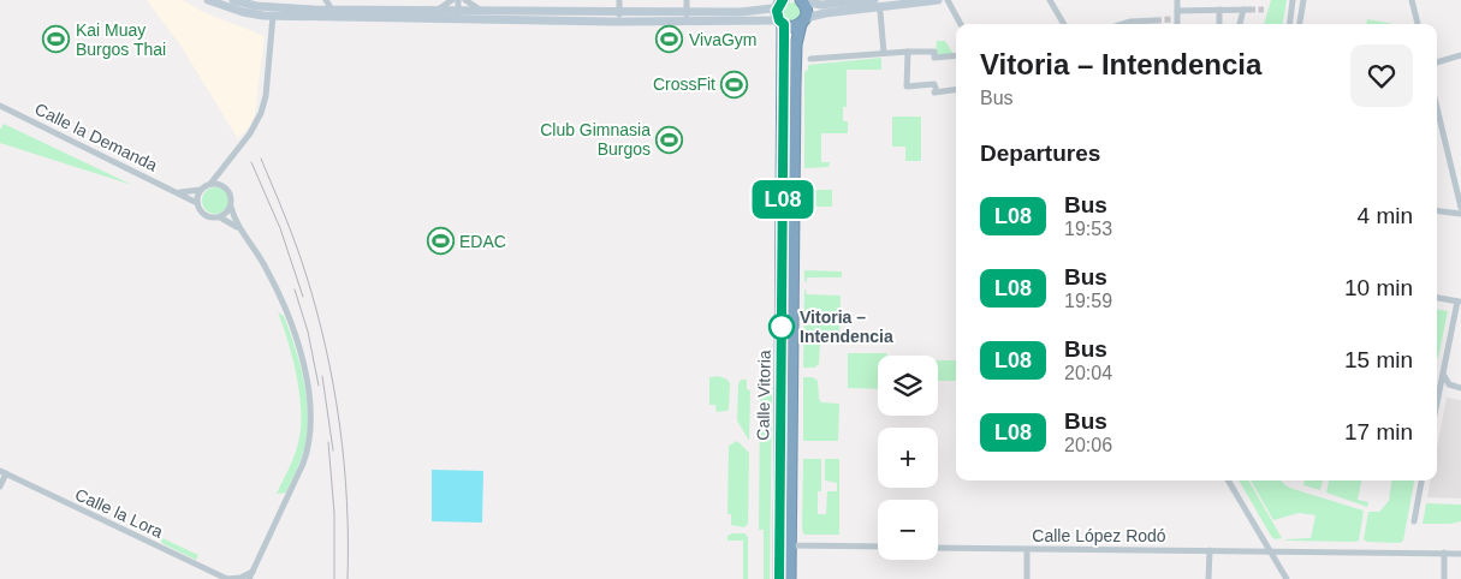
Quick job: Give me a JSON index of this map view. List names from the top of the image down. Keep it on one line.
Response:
{"streets":{"highway":["Calle Vitoria"],"street":["Calle la Demanda","Calle la Lora","Calle López Rodó"]},"places":{"sports":["Kai Muay Burgos Thai","VivaGym","CrossFit","Club Gimnasia Burgos","EDAC"],"other":["Vitoria – Intendencia"]},"lines":["bus line L08"],"page":{"on_map":"L08","heading":[["Vitoria – Intendencia","Bus"],"Departures"],"list":[{"mark":"L08","name":"Bus","note":"19:53","value":"4 min"},{"mark":"L08","name":"Bus","note":"19:59","value":"10 min"},{"mark":"L08","name":"Bus","note":"20:04","value":"15 min"},{"mark":"L08","name":"Bus","note":"20:06","value":"17 min"}],"map_buttons":["+","−"]}}
